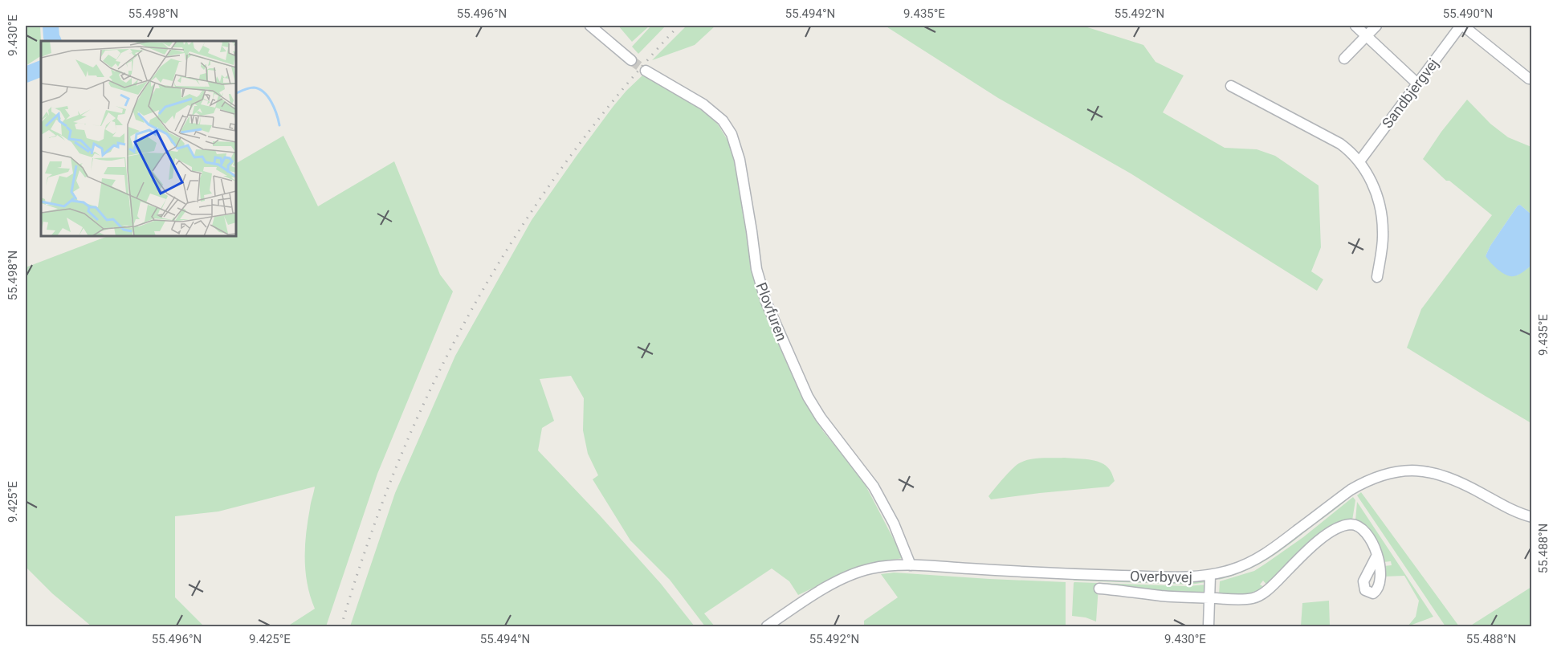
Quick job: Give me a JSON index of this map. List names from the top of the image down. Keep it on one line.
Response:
{"streets":{"street":["Sandbjergvej","Plovfuren","Overbyvej"]},"crossings":[["Plovfuren","Overbyvej"]],"coordinates":["55.498°N","55.496°N","55.494°N","9.435°E","55.492°N","55.490°N","9.430°E","9.425°E","55.488°N"]}
